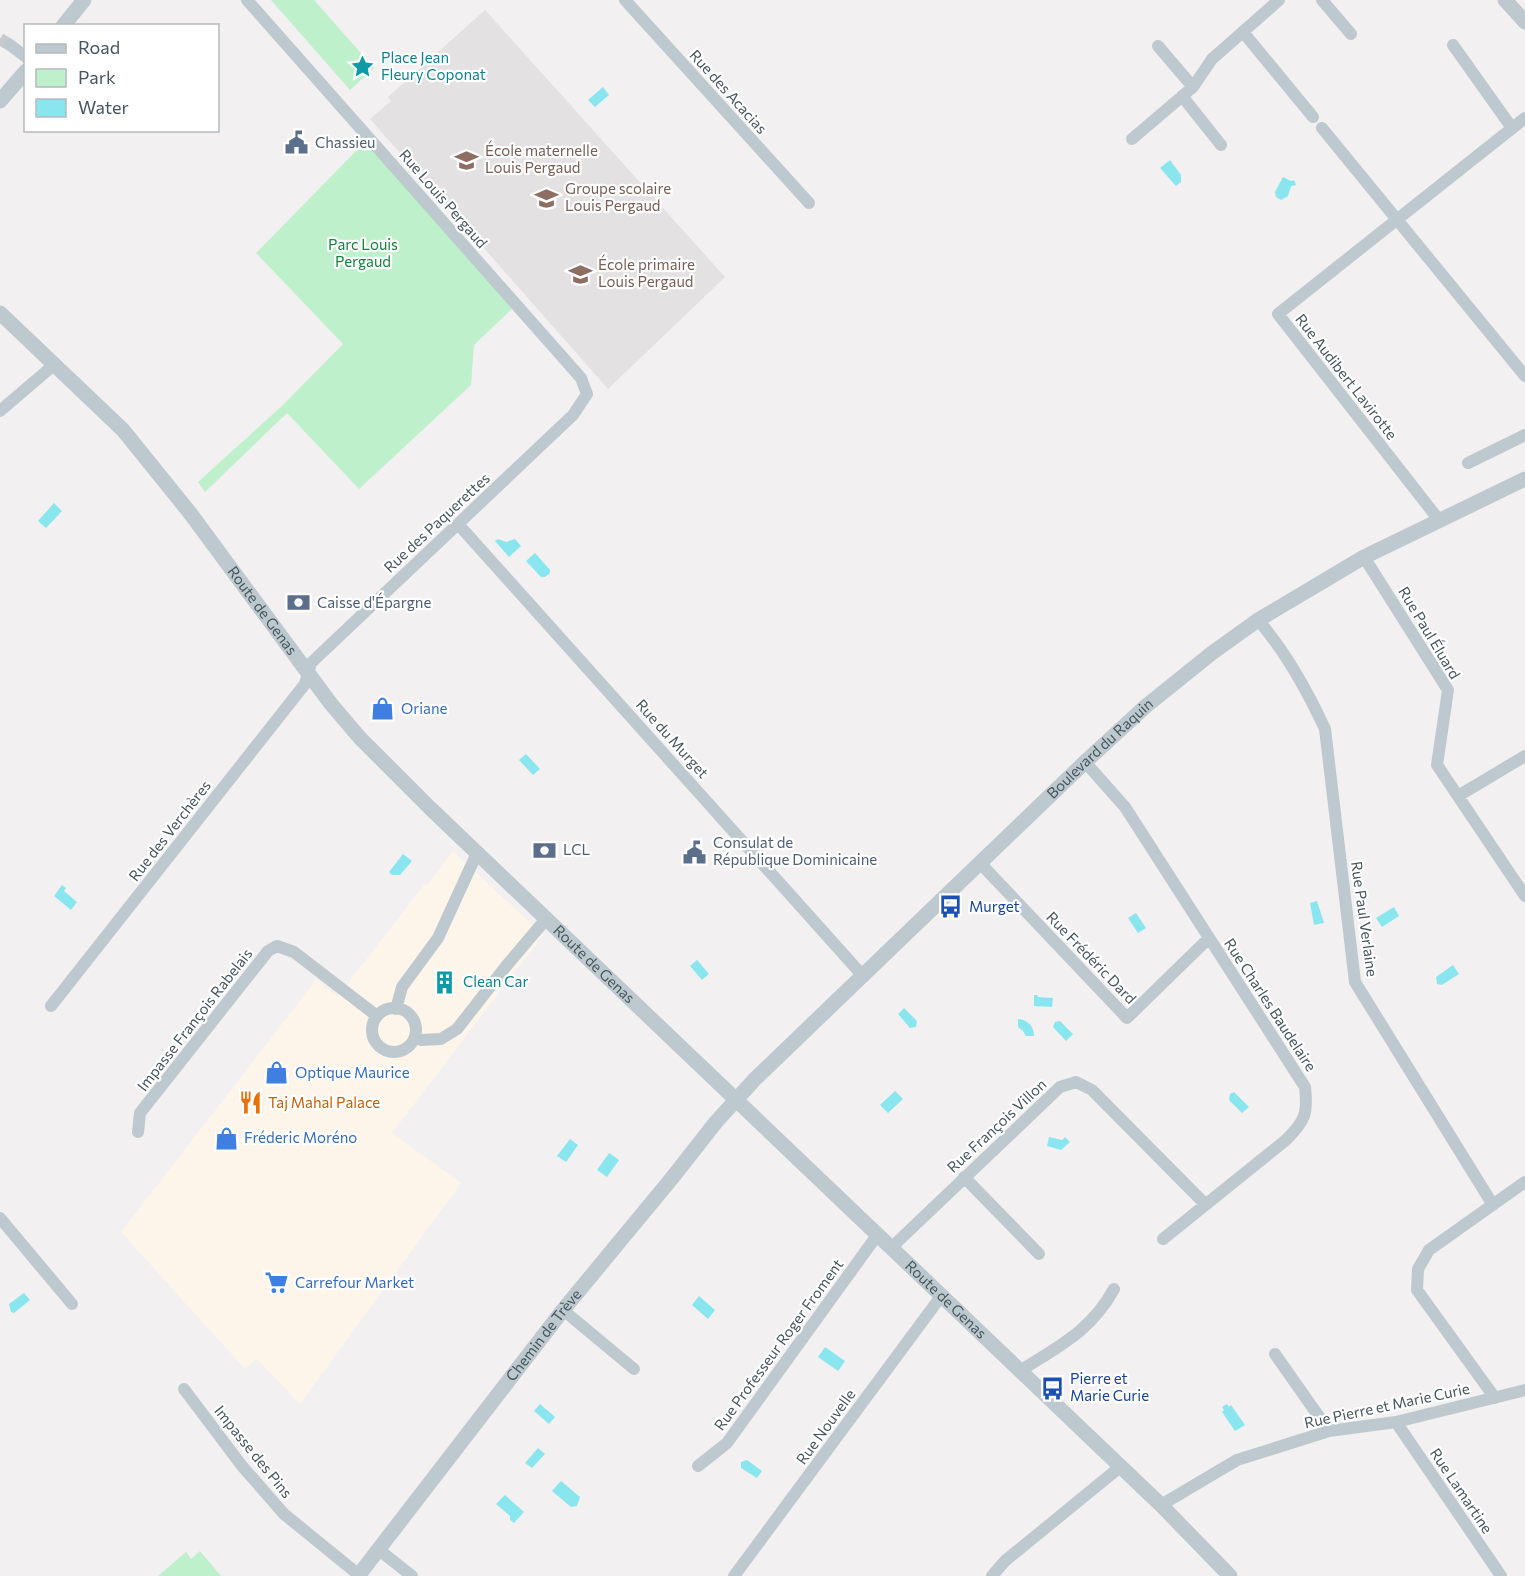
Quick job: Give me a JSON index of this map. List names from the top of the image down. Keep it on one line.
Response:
{"streets":{"street":["Rue des Acacias","Rue Louis Pergaud","Rue Audibert Lavirotte","Rue des Paquerettes","Route de Genas","Rue Paul Éluard","Rue du Murget","Boulevard du Raquin","Rue des Verchères","Rue Paul Verlaine","Rue Frédéric Dard","Rue Charles Baudelaire","Impasse François Rabelais","Rue François Villon","Chemin de Trève","Rue Professeur Roger Froment","Rue Pierre et Marie Curie","Rue Nouvelle","Impasse des Pins","Rue Lamartine"]},"crossings":[["Rue Louis Pergaud","Rue des Paquerettes"],["Rue Audibert Lavirotte","Boulevard du Raquin"],["Rue des Paquerettes","Route de Genas"],["Rue des Paquerettes","Rue du Murget"],["Rue des Paquerettes","Rue des Verchères"],["Route de Genas","Boulevard du Raquin"],["Route de Genas","Rue des Verchères"],["Route de Genas","Rue François Villon"],["Route de Genas","Chemin de Trève"],["Route de Genas","Rue Professeur Roger Froment"],["Route de Genas","Rue Pierre et Marie Curie"],["Route de Genas","Rue Nouvelle"],["Rue Paul Éluard","Boulevard du Raquin"],["Rue du Murget","Boulevard du Raquin"],["Boulevard du Raquin","Rue Paul Verlaine"],["Boulevard du Raquin","Rue Frédéric Dard"],["Boulevard du Raquin","Rue Charles Baudelaire"],["Boulevard du Raquin","Chemin de Trève"],["Rue Frédéric Dard","Rue Charles Baudelaire"],["Rue Charles Baudelaire","Rue François Villon"],["Chemin de Trève","Impasse des Pins"],["Rue Pierre et Marie Curie","Rue Lamartine"]],"parks":["Parc Louis Pergaud"],"places":{"place":["Place Jean Fleury Coponat"],"public building":["Chassieu","Consulat de République Dominicaine"],"school or university":["École maternelle Louis Pergaud","Groupe scolaire Louis Pergaud","École primaire Louis Pergaud"],"bank":["Caisse d'Épargne","LCL"],"shop":["Oriane","Optique Maurice","Fréderic Moréno"],"bus stop":["Murget","Pierre et Marie Curie"],"building":["Clean Car"],"restaurant":["Taj Mahal Palace"],"supermarket":["Carrefour Market"]},"legend":["Road","Park","Water"]}
